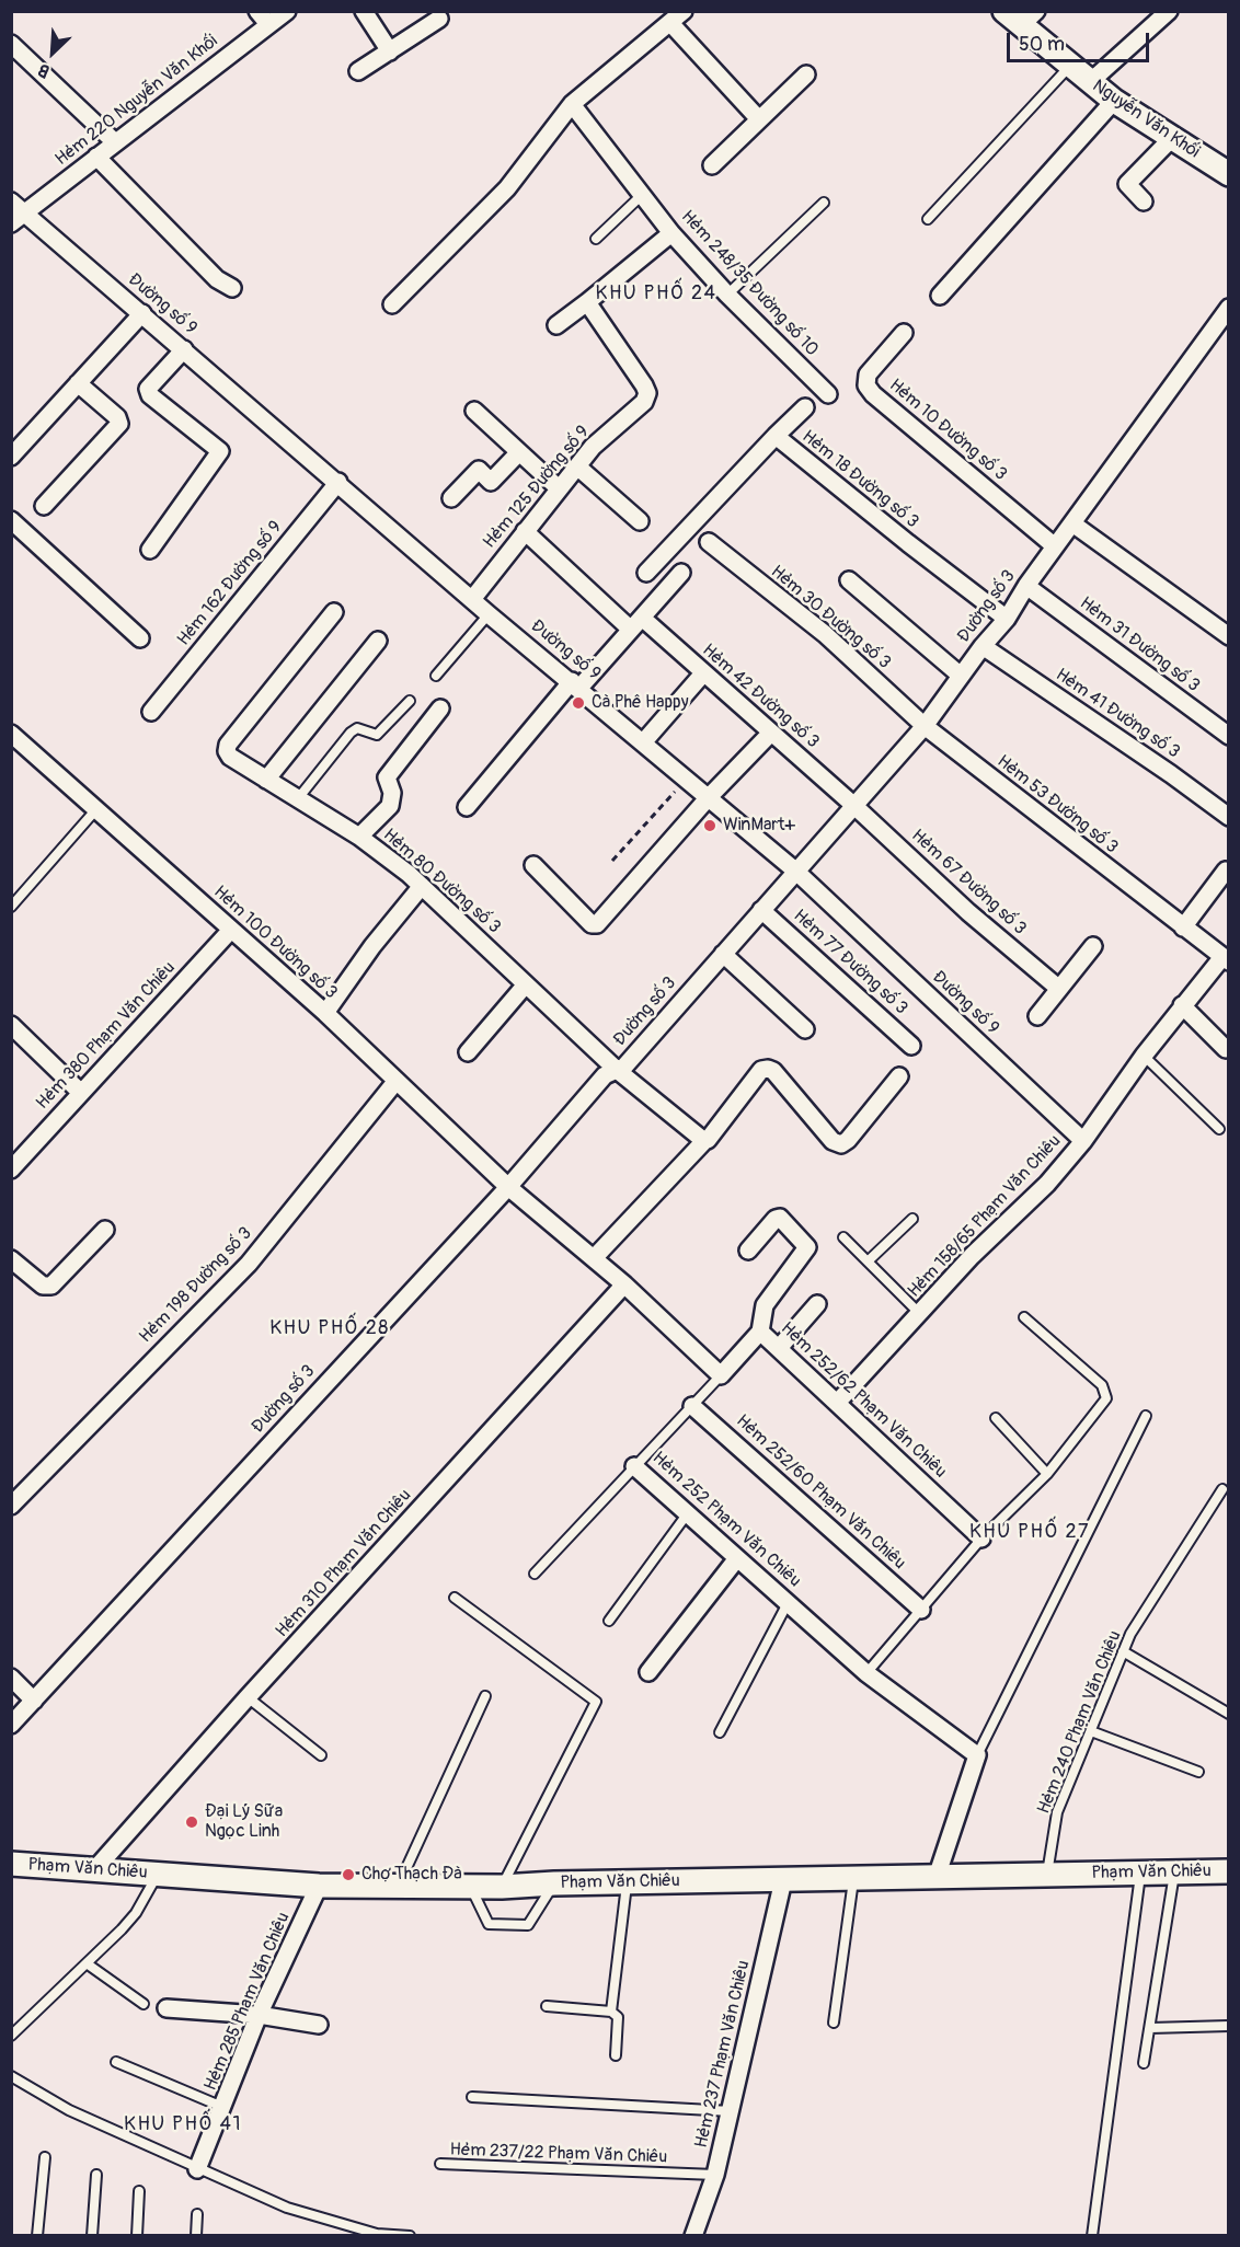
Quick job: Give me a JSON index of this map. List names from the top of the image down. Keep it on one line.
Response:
{"streets":{"main road":["Nguyễn Văn Khối","Phạm Văn Chiêu"],"street":["Hẻm 220 Nguyễn Văn Khối","Hẻm 248/35 Đường số 10","Đường số 9","Hẻm 10 Đường số 3","Hẻm 18 Đường số 3","Hẻm 125 Đường số 9","Hẻm 162 Đường số 9","Đường số 3","Hẻm 30 Đường số 3","Hẻm 31 Đường số 3","Hẻm 42 Đường số 3","Hẻm 41 Đường số 3","Hẻm 53 Đường số 3","Hẻm 80 Đường số 3","Hẻm 67 Đường số 3","Hẻm 100 Đường số 3","Hẻm 77 Đường số 3","Hẻm 380 Phạm Văn Chiêu","Hẻm 158/65 Phạm Văn Chiêu","Hẻm 198 Đường số 3","Hẻm 252/62 Phạm Văn Chiêu","Hẻm 252/60 Phạm Văn Chiêu","Hẻm 252 Phạm Văn Chiêu","Hẻm 310 Phạm Văn Chiêu","Hẻm 285 Phạm Văn Chiêu","Hẻm 237 Phạm Văn Chiêu"],"lane":["Hẻm 240 Phạm Văn Chiêu","Hẻm 237/22 Phạm Văn Chiêu"]},"crossings":[["Hẻm 220 Nguyễn Văn Khối","Đường số 9"],["Đường số 9","Hẻm 125 Đường số 9"],["Đường số 9","Hẻm 162 Đường số 9"],["Đường số 9","Đường số 3"],["Đường số 9","Hẻm 158/65 Phạm Văn Chiêu"],["Hẻm 10 Đường số 3","Đường số 3"],["Hẻm 18 Đường số 3","Đường số 3"],["Hẻm 125 Đường số 9","Hẻm 42 Đường số 3"],["Đường số 3","Hẻm 30 Đường số 3"],["Đường số 3","Hẻm 31 Đường số 3"],["Đường số 3","Hẻm 42 Đường số 3"],["Đường số 3","Hẻm 41 Đường số 3"],["Đường số 3","Hẻm 53 Đường số 3"],["Đường số 3","Hẻm 80 Đường số 3"],["Đường số 3","Hẻm 67 Đường số 3"],["Đường số 3","Hẻm 100 Đường số 3"],["Đường số 3","Hẻm 77 Đường số 3"],["Hẻm 30 Đường số 3","Hẻm 53 Đường số 3"],["Hẻm 42 Đường số 3","Hẻm 67 Đường số 3"],["Hẻm 53 Đường số 3","Hẻm 158/65 Phạm Văn Chiêu"],["Hẻm 100 Đường số 3","Hẻm 380 Phạm Văn Chiêu"],["Hẻm 100 Đường số 3","Hẻm 198 Đường số 3"],["Hẻm 158/65 Phạm Văn Chiêu","Hẻm 252/62 Phạm Văn Chiêu"],["Hẻm 252/62 Phạm Văn Chiêu","Hẻm 252 Phạm Văn Chiêu"],["Hẻm 252/60 Phạm Văn Chiêu","Hẻm 252 Phạm Văn Chiêu"],["Hẻm 310 Phạm Văn Chiêu","Phạm Văn Chiêu"],["Hẻm 240 Phạm Văn Chiêu","Phạm Văn Chiêu"],["Phạm Văn Chiêu","Hẻm 285 Phạm Văn Chiêu"],["Phạm Văn Chiêu","Hẻm 237 Phạm Văn Chiêu"],["Hẻm 237 Phạm Văn Chiêu","Hẻm 237/22 Phạm Văn Chiêu"]],"districts":["KHU PHỐ 24","KHU PHỐ 28","KHU PHỐ 27","KHU PHỐ 41"],"places":["Cà Phê Happy","WinMart+","Đại Lý Sữa Ngọc Linh","Chợ Thạch Đà"],"scale_bar":"50 m","north":"bottom left"}
